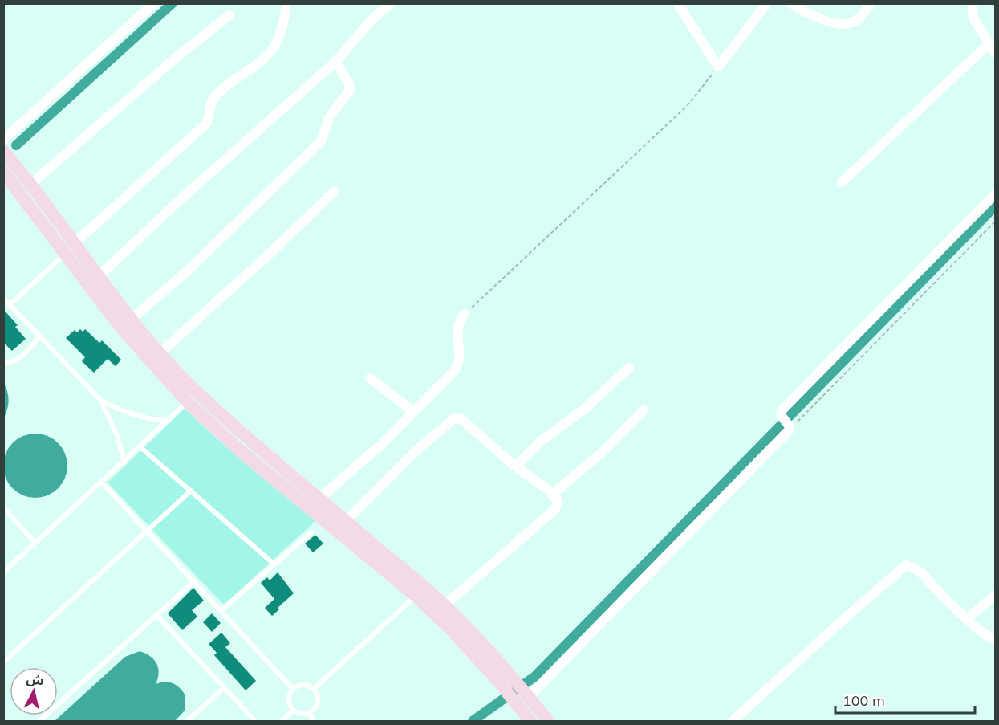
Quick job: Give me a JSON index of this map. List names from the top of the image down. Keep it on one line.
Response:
{"scale_bar":"100 m","north":"top"}
